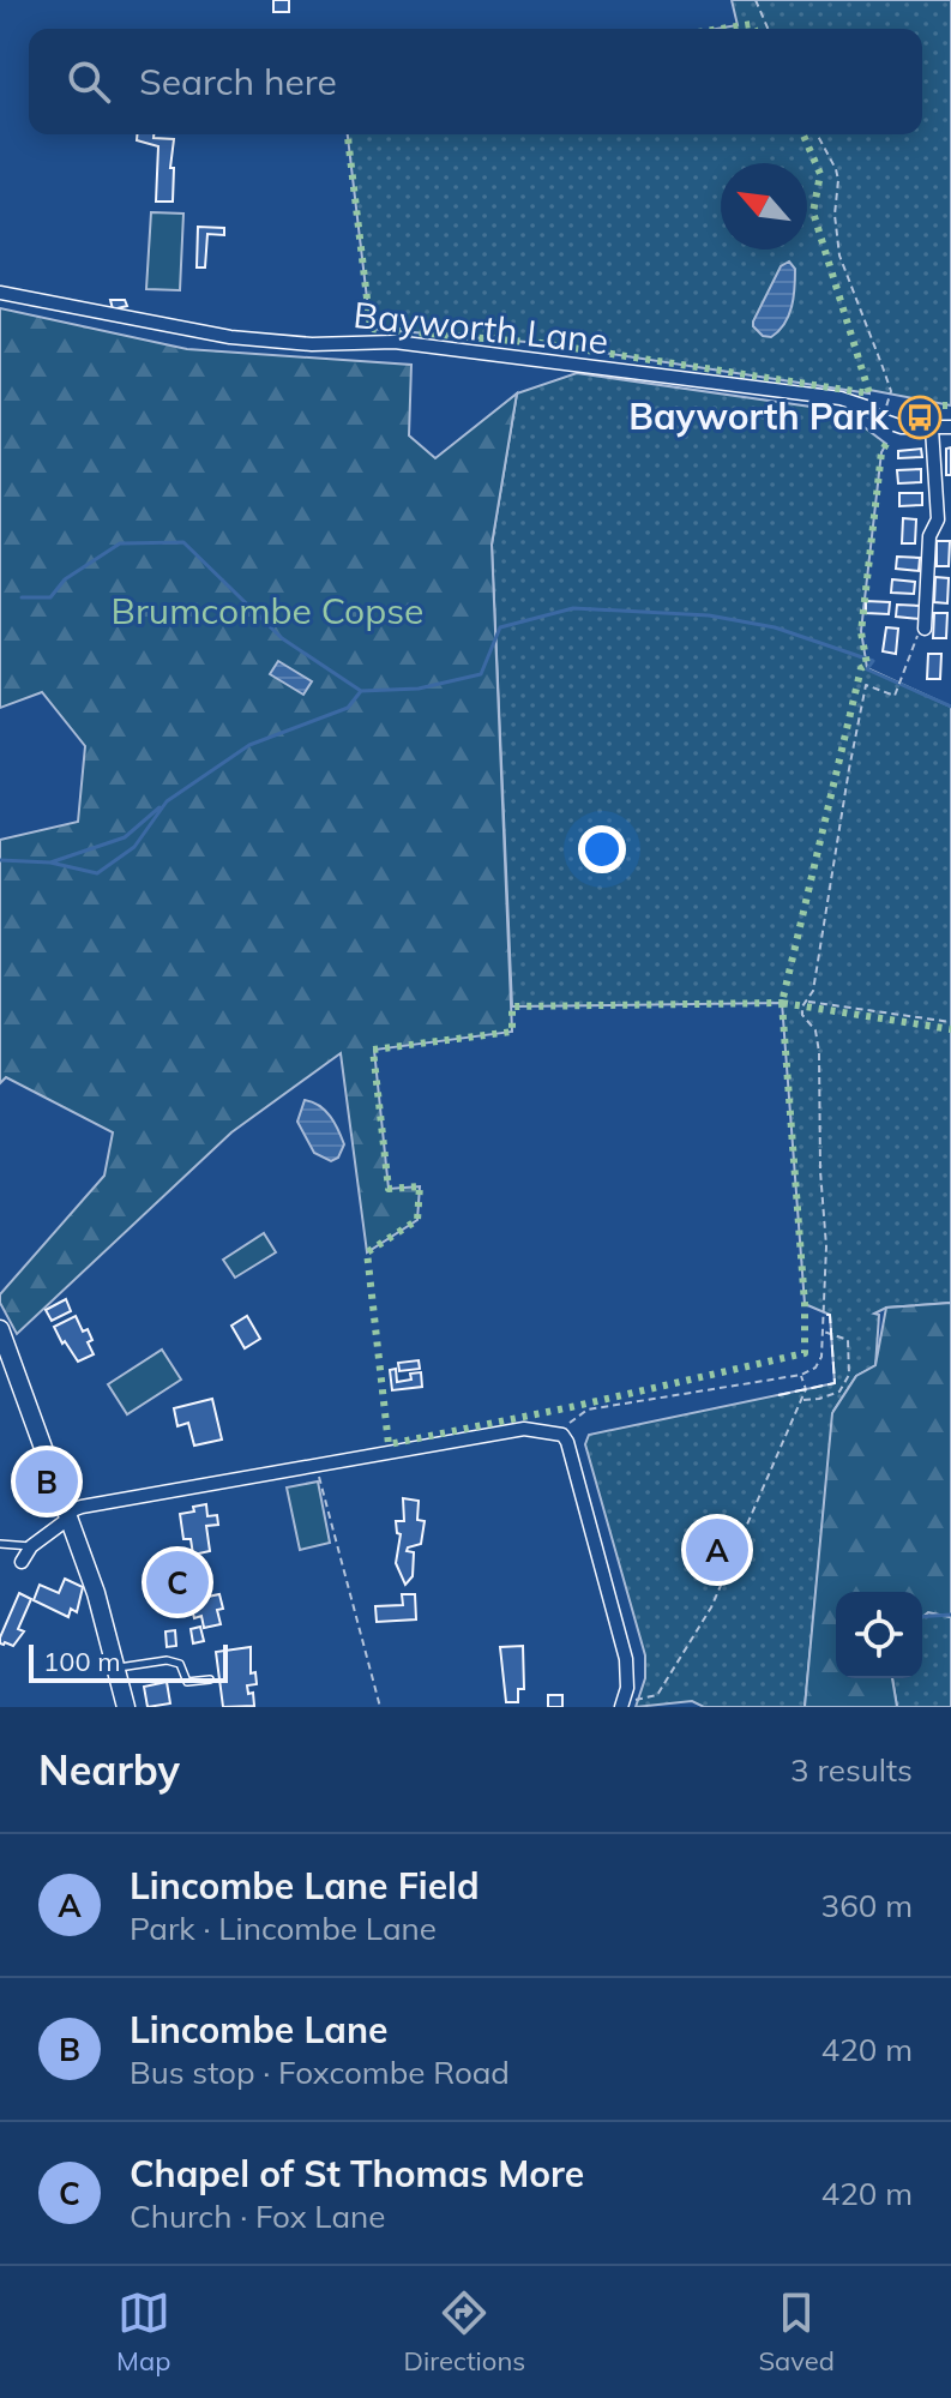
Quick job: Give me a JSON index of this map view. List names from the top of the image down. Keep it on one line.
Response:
{"streets":{"street":["Bayworth Lane"]},"parks":["Brumcombe Copse"],"places":{"bus stop":["Bayworth Park"]},"scale_bar":"100 m","north":"top left","page":{"search":"Search here","pins":["B","A","C"],"scale":"100 m","heading":["Nearby","3 results"],"list":[{"mark":"A","name":"Lincombe Lane Field","note":"Park · Lincombe Lane","value":"360 m"},{"mark":"B","name":"Lincombe Lane","note":"Bus stop · Foxcombe Road","value":"420 m"},{"mark":"C","name":"Chapel of St Thomas More","note":"Church · Fox Lane","value":"420 m"}],"nav":["Map","Directions","Saved"]}}
